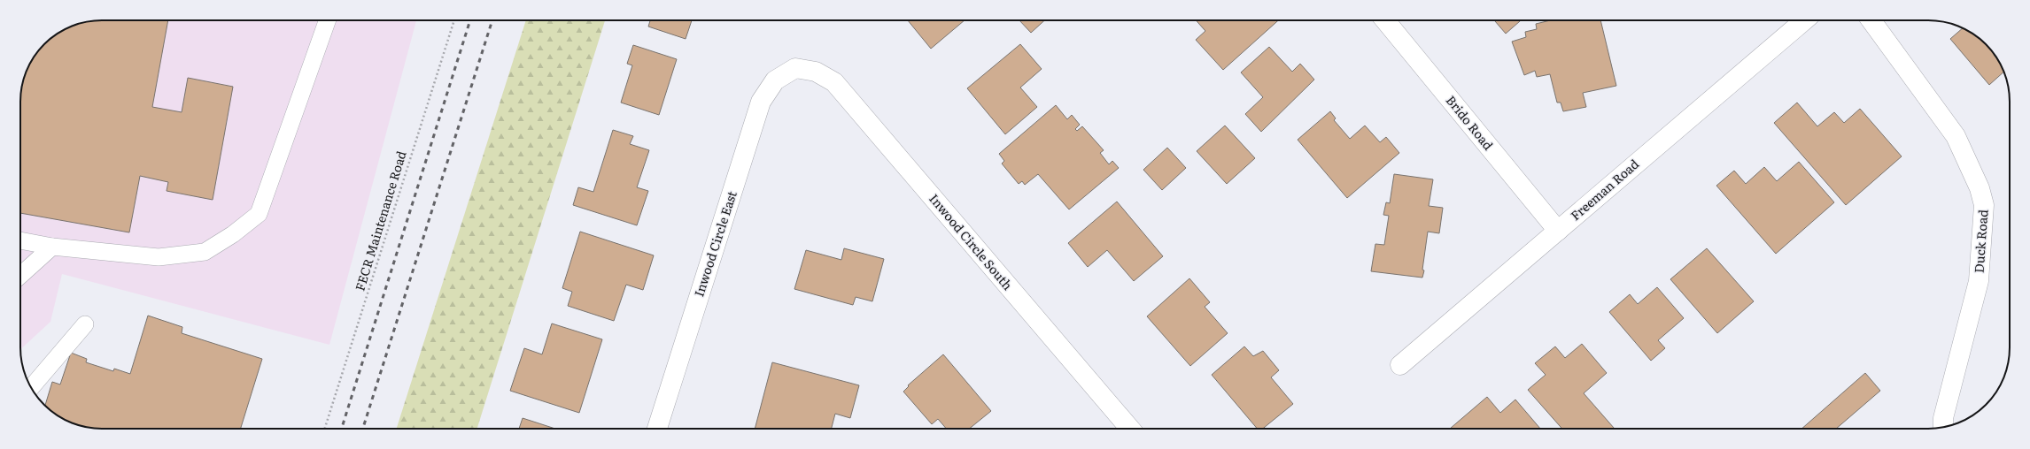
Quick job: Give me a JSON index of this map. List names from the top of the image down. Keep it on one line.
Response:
{"streets":{"street":["Brido Road","Freeman Road","Duck Road","Inwood Circle South","Inwood Circle East"],"path":["FECR Maintenance Road"]},"crossings":[["Brido Road","Freeman Road"],["Inwood Circle South","Inwood Circle East"]]}
